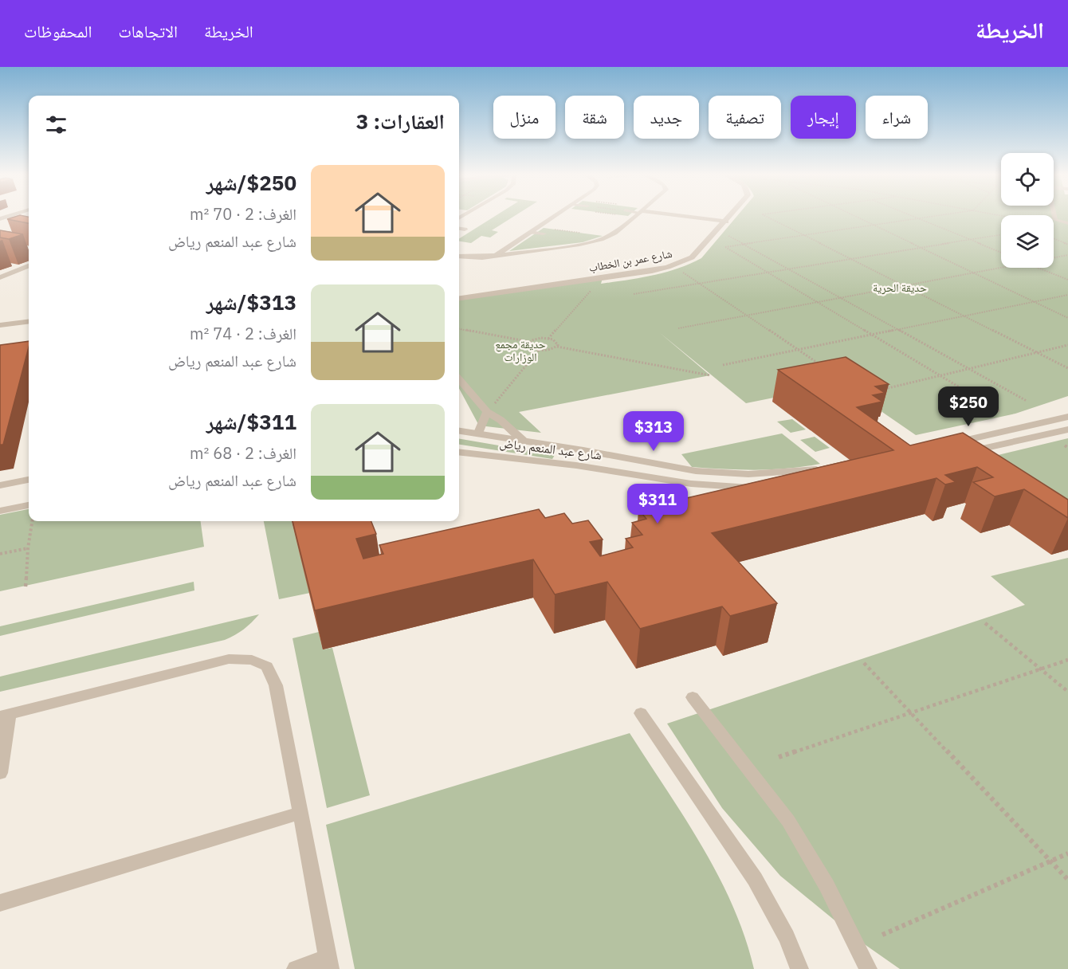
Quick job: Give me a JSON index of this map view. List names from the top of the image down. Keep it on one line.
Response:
{"streets":{"street":["شارع عمر بن الخطاب","شارع عبد المنعم رياض"]},"parks":["حديقة الحرية","حديقة مجمع الوزارات"],"page":{"header":"الخريطة","nav":["الخريطة","الاتجاهات","المحفوظات"],"chip":["شراء","إيجار","تصفية","جديد","شقة","منزل"],"heading":"العقارات: 3","list":[{"name":"$250/شهر","note":"الغرف: 2 · 70 m² · شارع عبد المنعم رياض"},{"name":"$313/شهر","note":"الغرف: 2 · 74 m² · شارع عبد المنعم رياض"},{"name":"$311/شهر","note":"الغرف: 2 · 68 m² · شارع عبد المنعم رياض"}],"price":["$250","$313","$311"]}}
